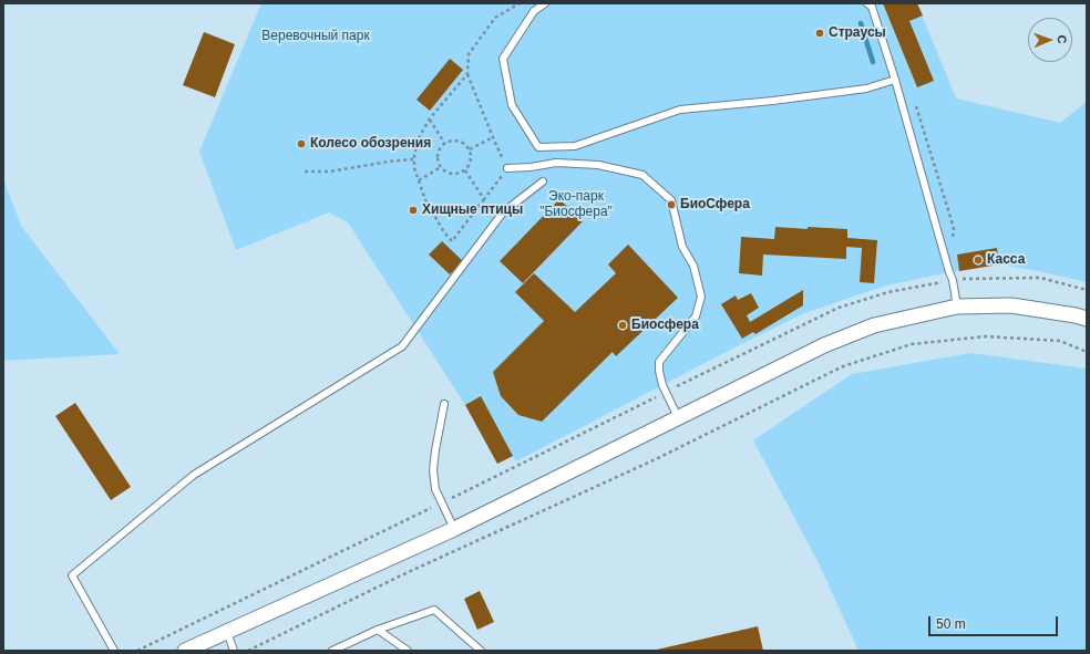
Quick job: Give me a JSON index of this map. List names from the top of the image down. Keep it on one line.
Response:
{"parks":["Веревочный парк","Эко-парк \"Биосфера\""],"places":["Страусы","Колесо обозрения","БиоСфера","Хищные птицы","Касса","Биосфера"],"scale_bar":"50 m","north":"right"}
